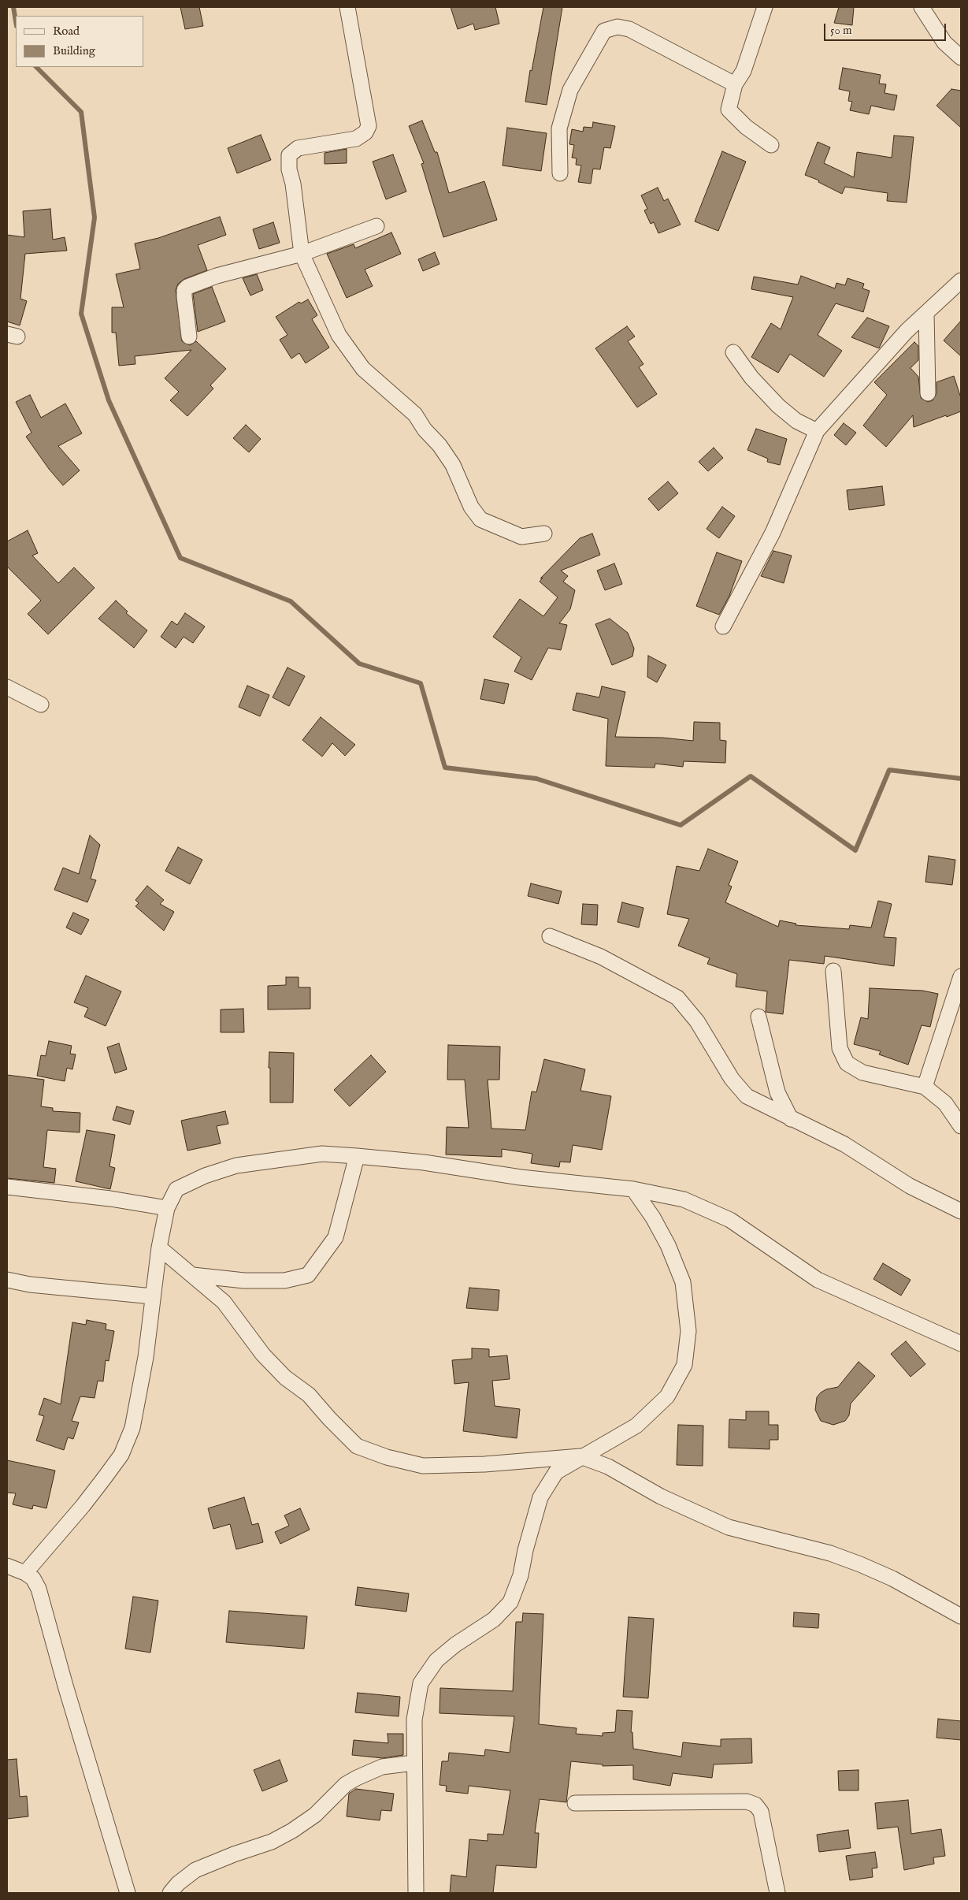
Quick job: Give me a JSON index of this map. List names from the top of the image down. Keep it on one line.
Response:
{"legend":["Road","Building"],"scale_bar":"50 m"}
